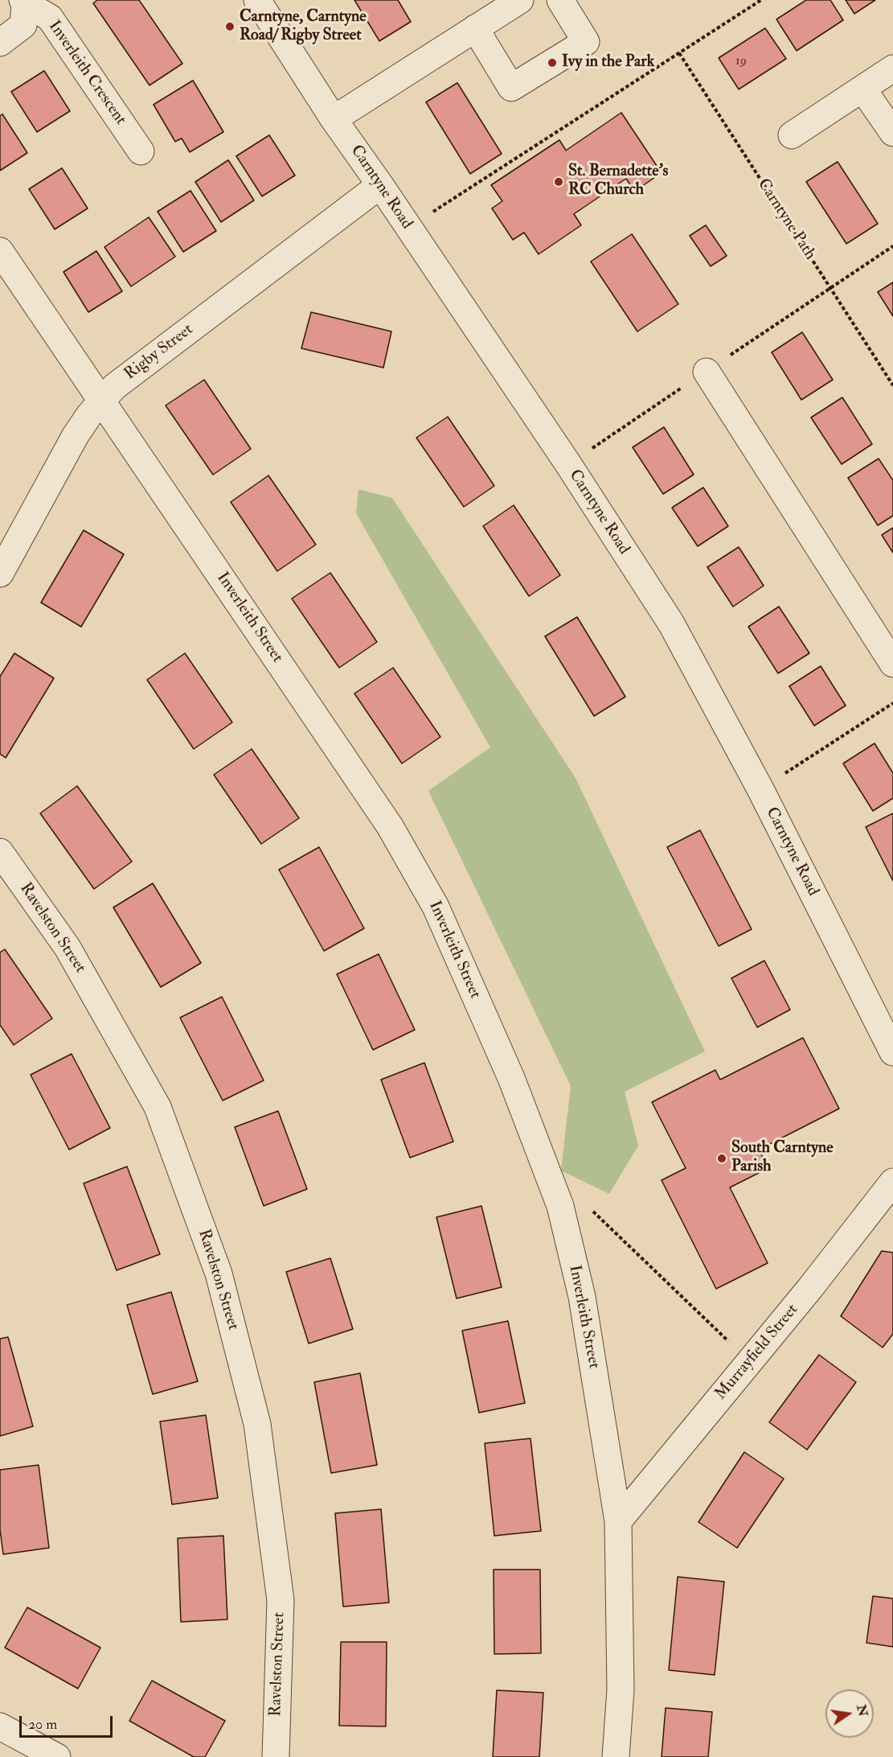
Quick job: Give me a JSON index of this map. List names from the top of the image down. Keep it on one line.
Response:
{"streets":{"street":["Inverleith Crescent","Carntyne Road","Rigby Street","Inverleith Street","Ravelston Street","Murrayfield Street"],"path":["Carntyne Path"]},"crossings":[["Carntyne Road","Rigby Street"],["Rigby Street","Inverleith Street"],["Inverleith Street","Murrayfield Street"]],"places":["Carntyne, Carntyne Road/ Rigby Street","Ivy in the Park","St. Bernadette's RC Church","South Carntyne Parish"],"house_numbers":["19"],"scale_bar":"20 m","north":"right"}
